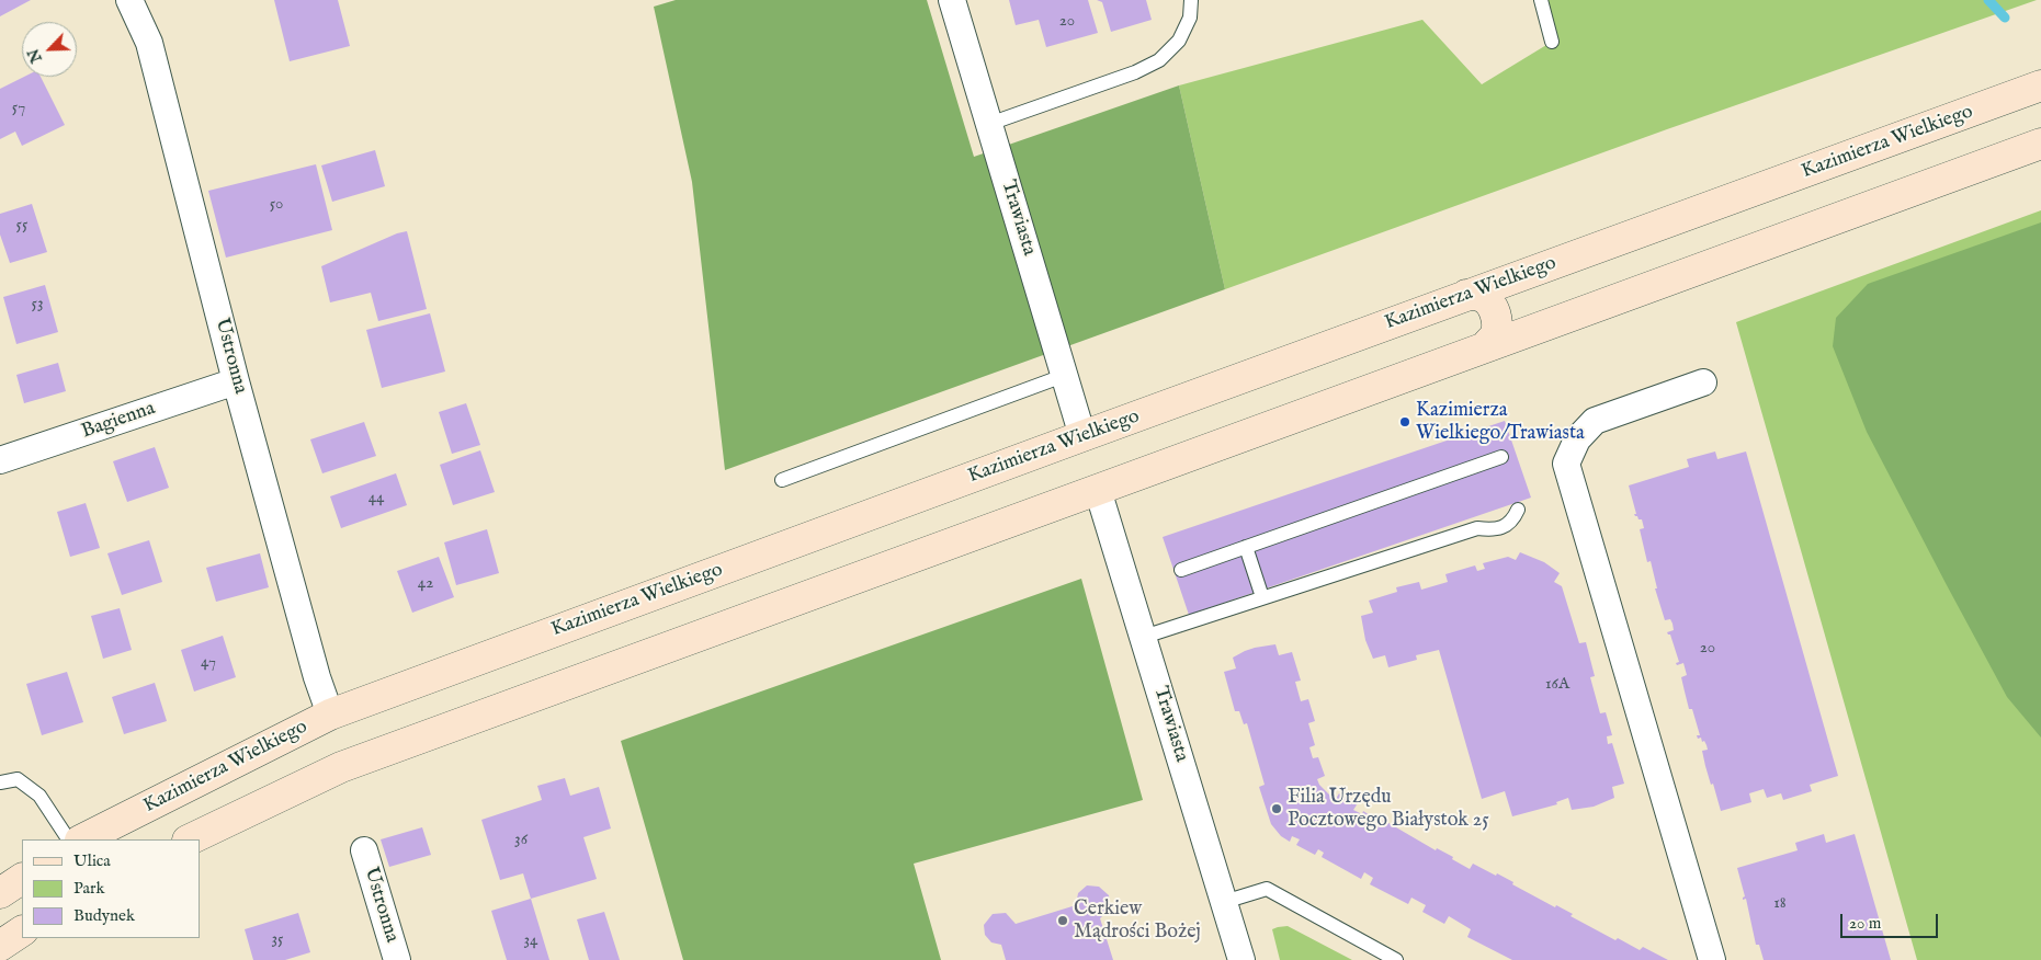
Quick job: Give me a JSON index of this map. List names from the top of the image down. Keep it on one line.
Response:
{"streets":{"main road":["Kazimierza Wielkiego"],"street":["Trawiasta","Ustronna","Bagienna"]},"crossings":[["Kazimierza Wielkiego","Trawiasta"],["Kazimierza Wielkiego","Ustronna"],["Ustronna","Bagienna"]],"places":["Kazimierza Wielkiego/Trawiasta","Filia Urzędu Pocztowego Białystok 25","Cerkiew Mądrości Bożej"],"house_numbers":["20","57","50","55","53","44","42","20","47","16A","36","18","35","34"],"legend":["Ulica","Park","Budynek"],"scale_bar":"20 m","north":"bottom left"}
